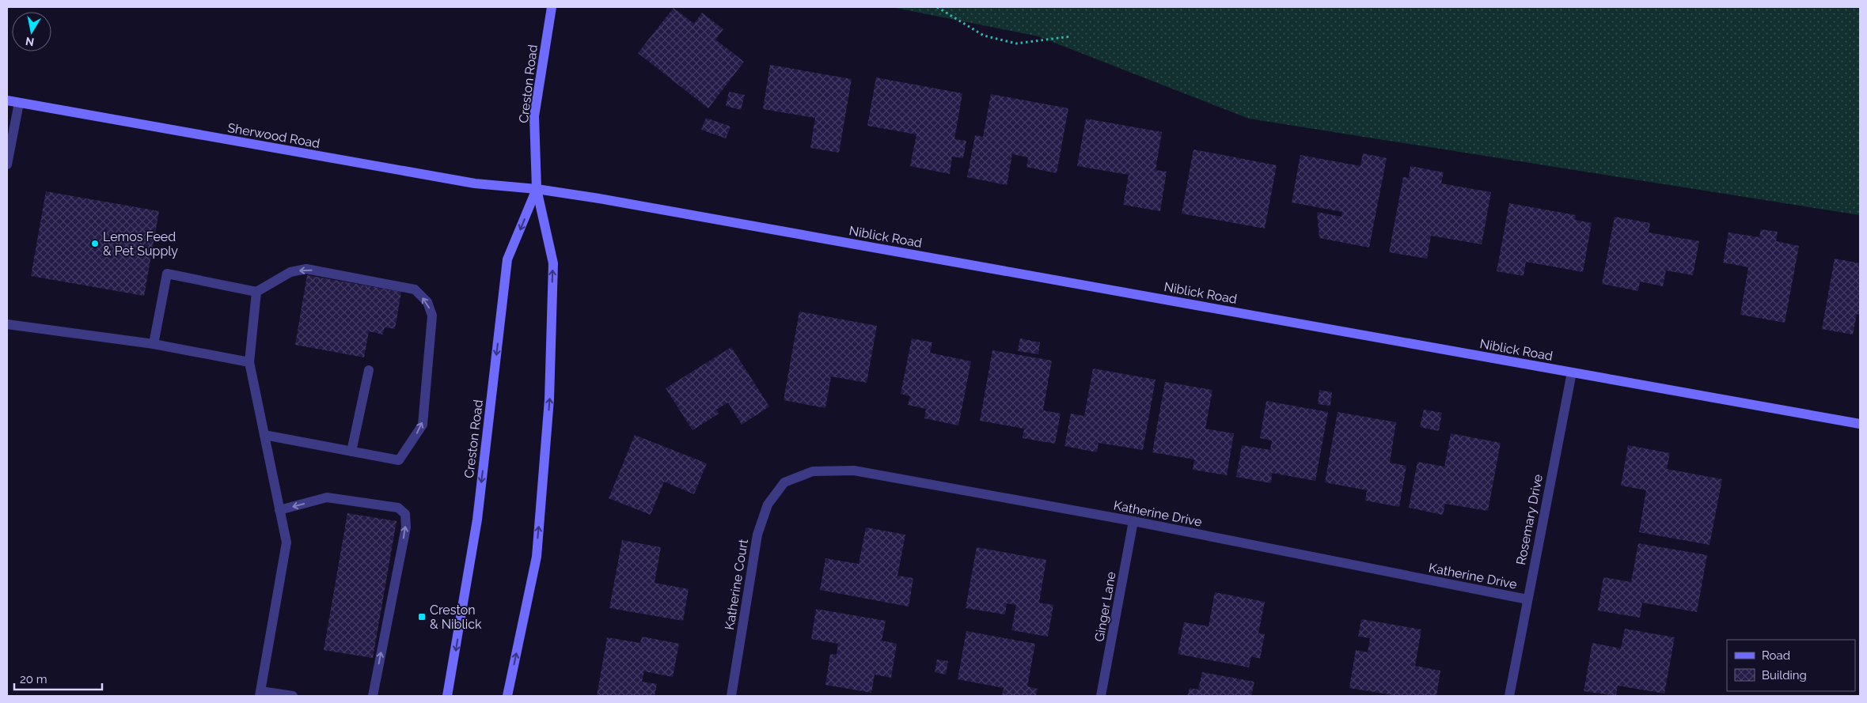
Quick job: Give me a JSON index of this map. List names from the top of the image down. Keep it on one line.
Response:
{"streets":{"main road":["Creston Road","Sherwood Road","Niblick Road"],"street":["Katherine Drive","Rosemary Drive","Katherine Court","Ginger Lane"]},"crossings":[["Creston Road","Sherwood Road"],["Creston Road","Niblick Road"],["Sherwood Road","Niblick Road"],["Niblick Road","Rosemary Drive"],["Katherine Drive","Rosemary Drive"],["Katherine Drive","Katherine Court"],["Katherine Drive","Ginger Lane"]],"places":{"other":["Lemos Feed & Pet Supply"],"transit":["Creston & Niblick"]},"legend":["Road","Building"],"scale_bar":"20 m","north":"bottom"}
